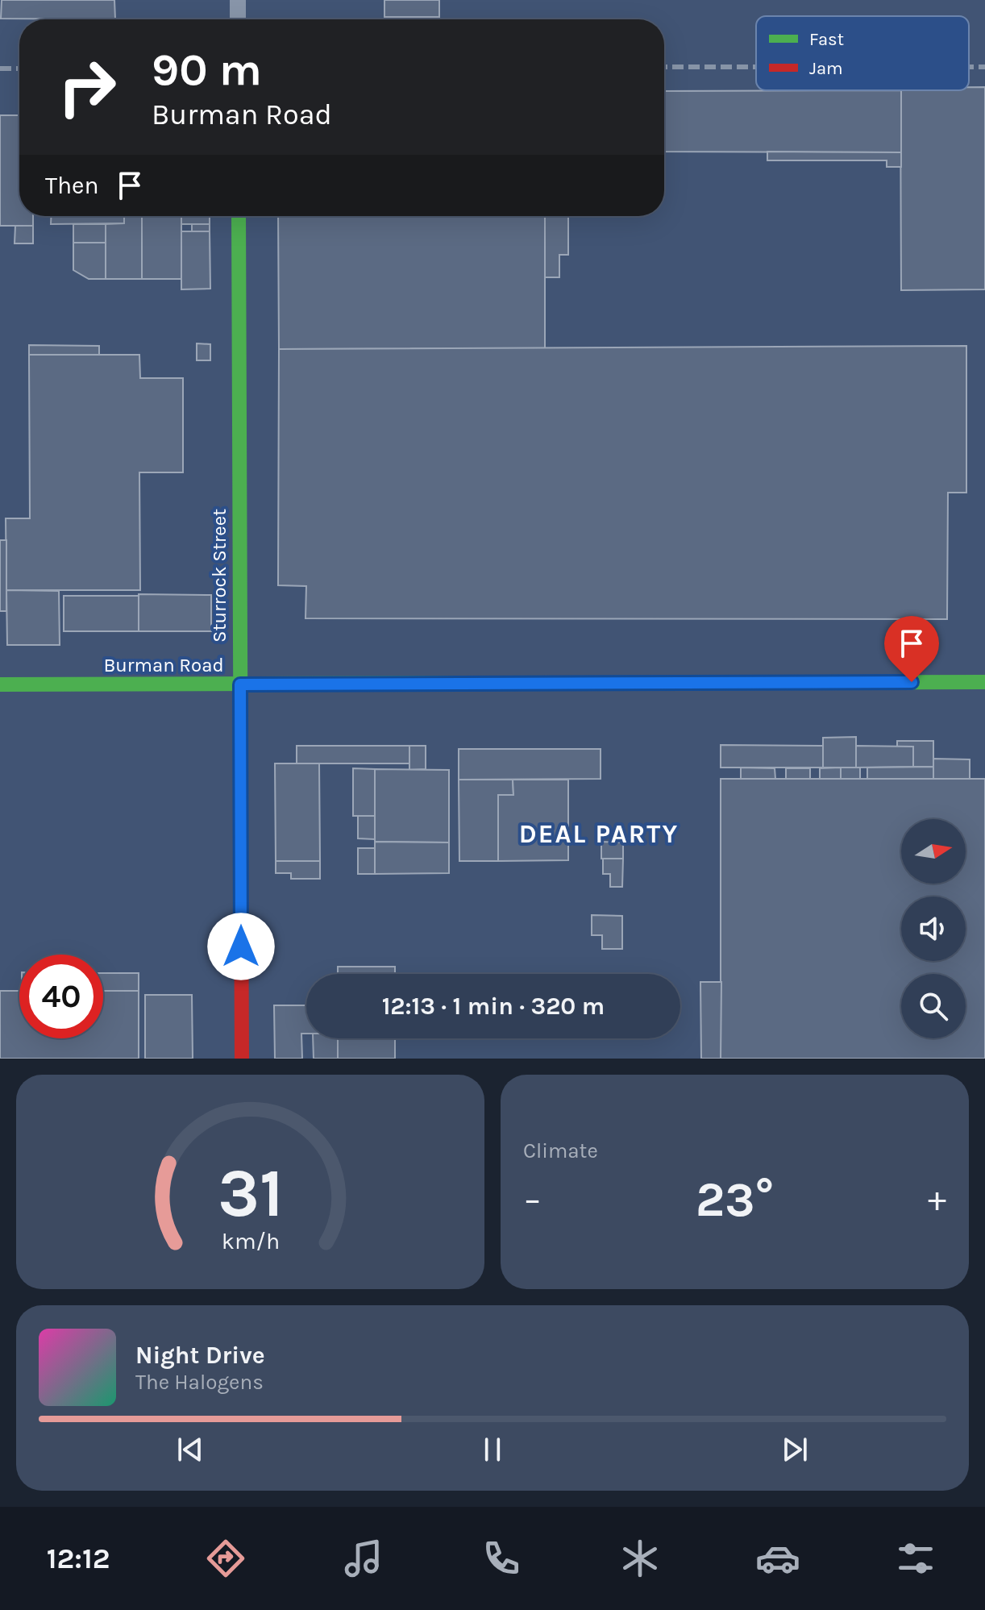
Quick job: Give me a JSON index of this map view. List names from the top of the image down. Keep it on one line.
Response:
{"streets":{"street":["Sturrock Street","Burman Road"]},"crossings":[["Sturrock Street","Burman Road"]],"districts":["DEAL PARTY"],"legend":["Fast","Jam"],"north":"right","page":{"turn":["90 m","Burman Road"],"then":"Then","limit":"40","trip":"12:13 · 1 min · 320 m","tile":"Climate","heat":["−","23°","+"],"song":["Night Drive","The Halogens"],"tabs":"12:12","gauge":["31","km/h"]}}
